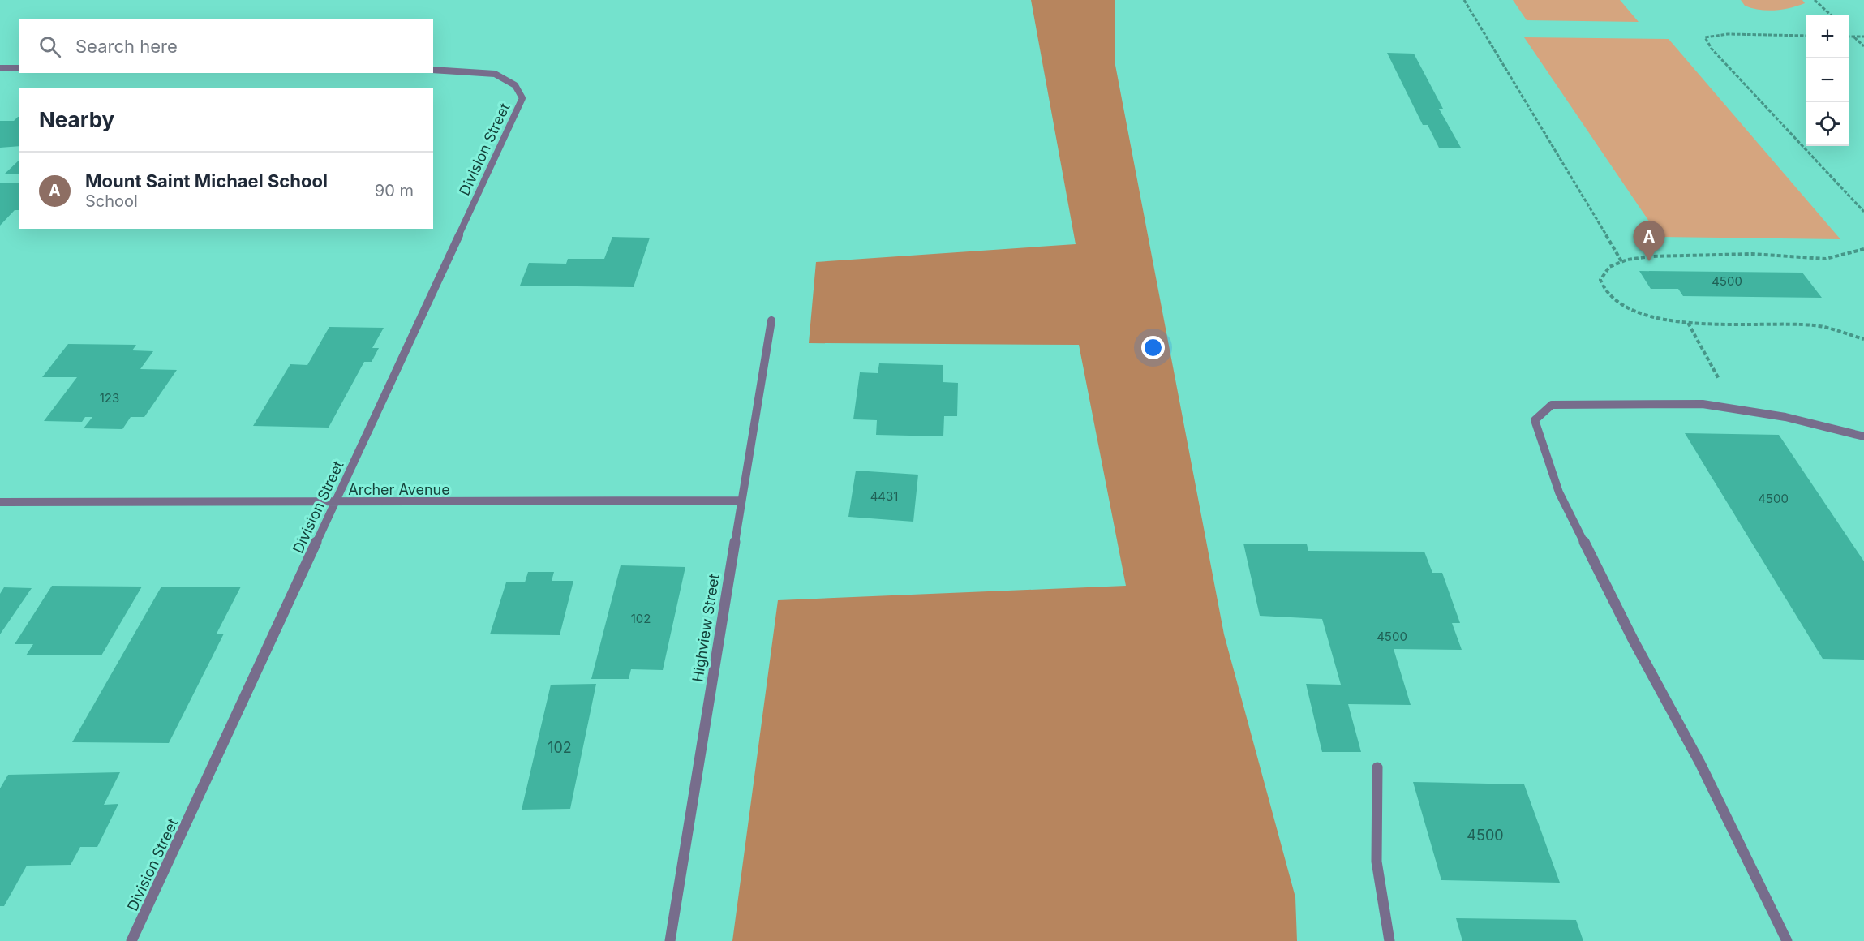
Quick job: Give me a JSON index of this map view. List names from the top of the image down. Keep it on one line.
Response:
{"streets":{"street":["Division Street","Archer Avenue","Highview Street"]},"crossings":[["Division Street","Archer Avenue"],["Archer Avenue","Highview Street"]],"house_numbers":["4500","123","4431","4500","102","4500","102","4500"],"page":{"map_buttons":["+","−"],"search":"Search here","heading":"Nearby","list":[{"mark":"A","name":"Mount Saint Michael School","note":"School","value":"90 m"}],"pins":"A"}}
